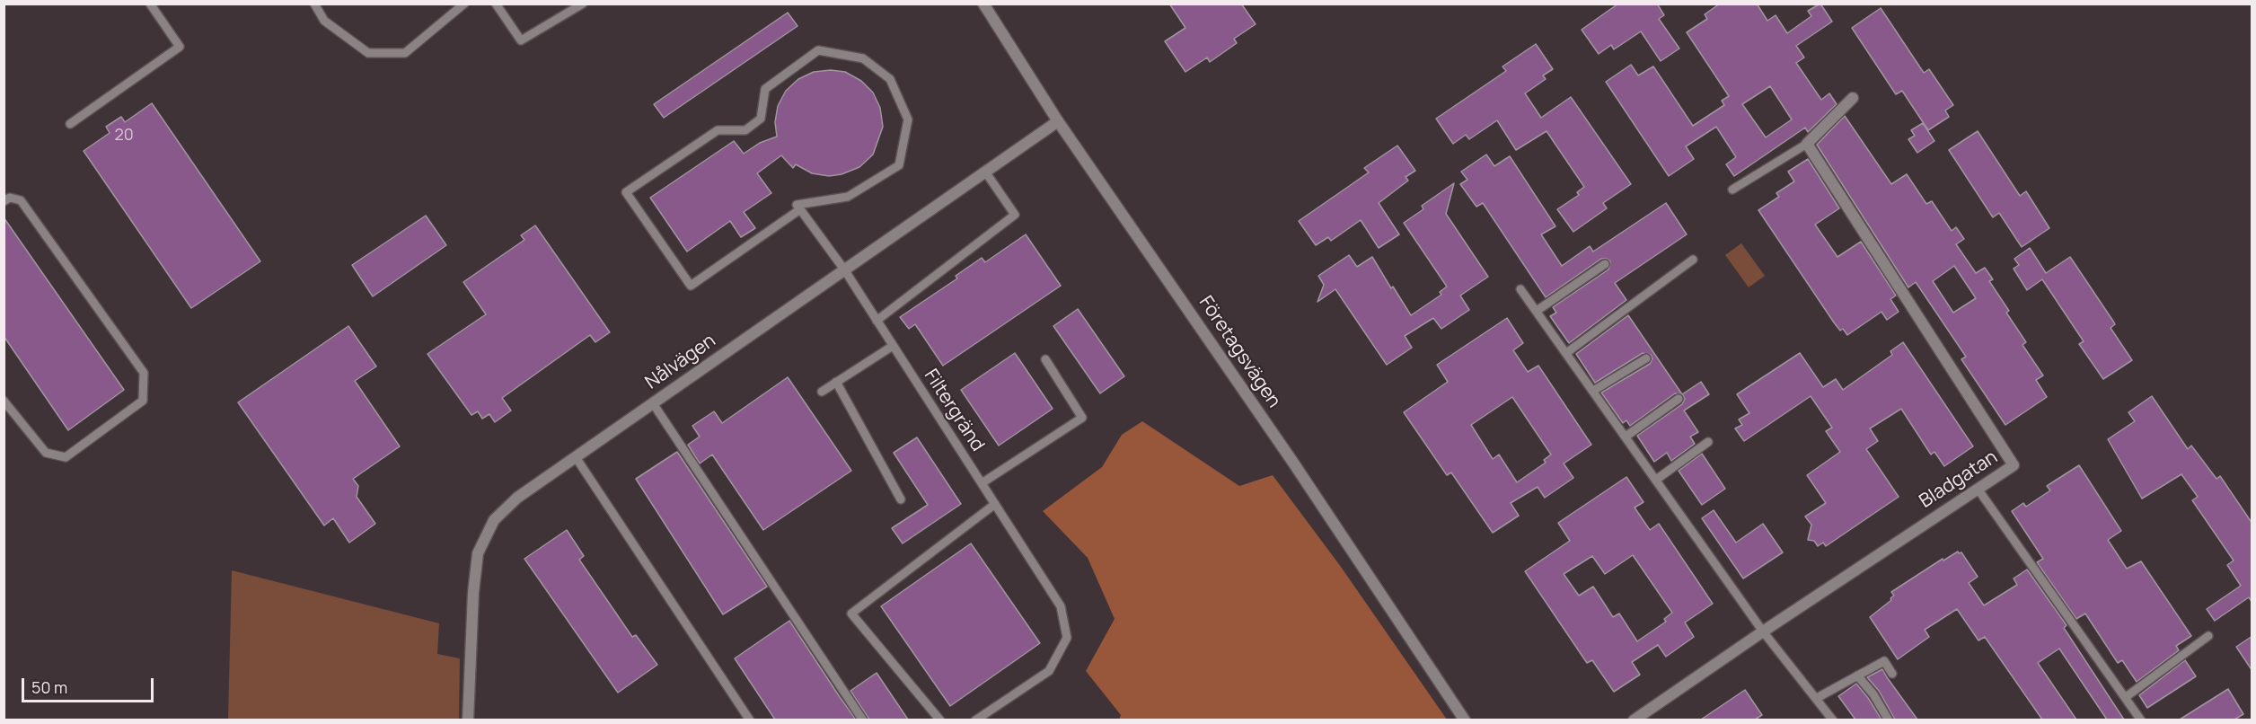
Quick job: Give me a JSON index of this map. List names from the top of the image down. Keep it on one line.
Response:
{"streets":{"street":["Företagsvägen","Nålvägen","Bladgatan"],"lane":["Filtergränd"]},"crossings":[["Företagsvägen","Nålvägen"],["Nålvägen","Filtergränd"]],"house_numbers":["20"],"scale_bar":"50 m"}
